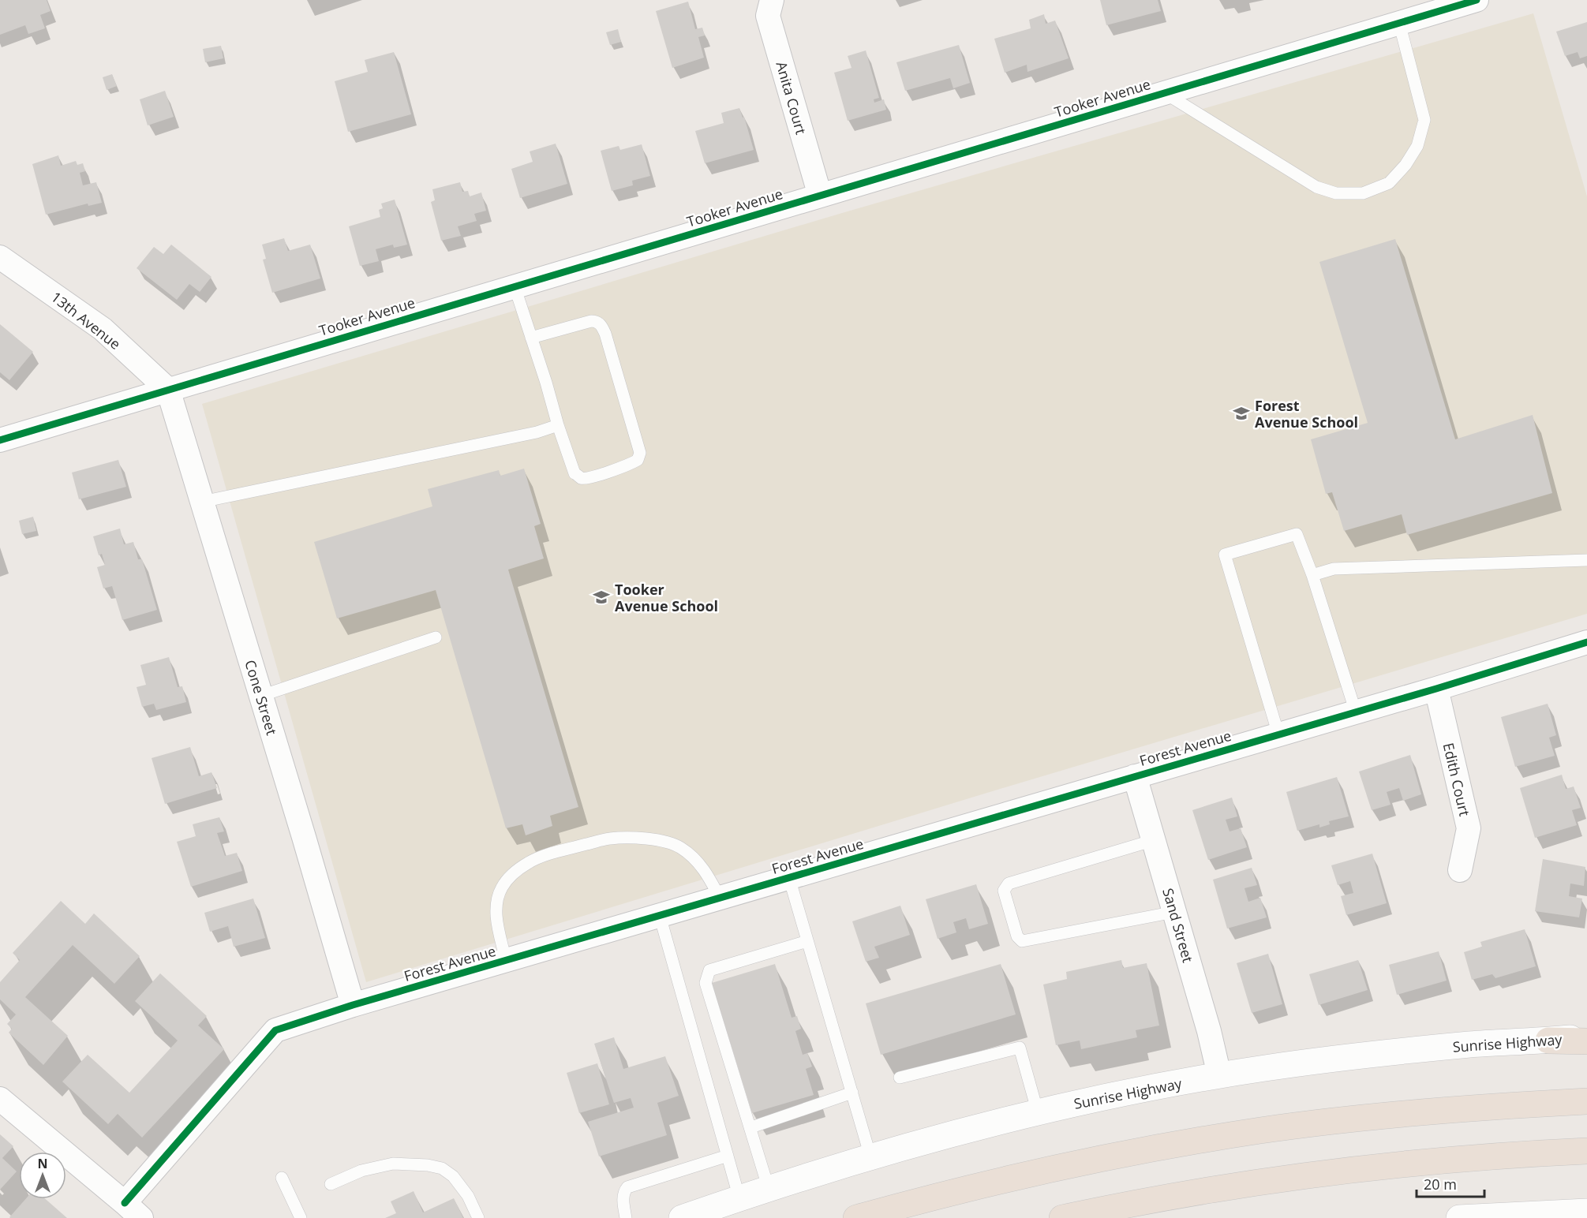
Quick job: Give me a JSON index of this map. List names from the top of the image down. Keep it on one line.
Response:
{"streets":{"main road":["Sunrise Highway"],"street":["Anita Court","Tooker Avenue","13th Avenue","Cone Street","Forest Avenue","Edith Court","Sand Street"]},"crossings":[["Anita Court","Tooker Avenue"],["Tooker Avenue","13th Avenue"],["Tooker Avenue","Cone Street"],["13th Avenue","Cone Street"],["Cone Street","Forest Avenue"],["Forest Avenue","Edith Court"],["Forest Avenue","Sand Street"],["Sand Street","Sunrise Highway"]],"places":{"school or university":["Forest Avenue School","Tooker Avenue School"]},"scale_bar":"20 m","north":"top"}
